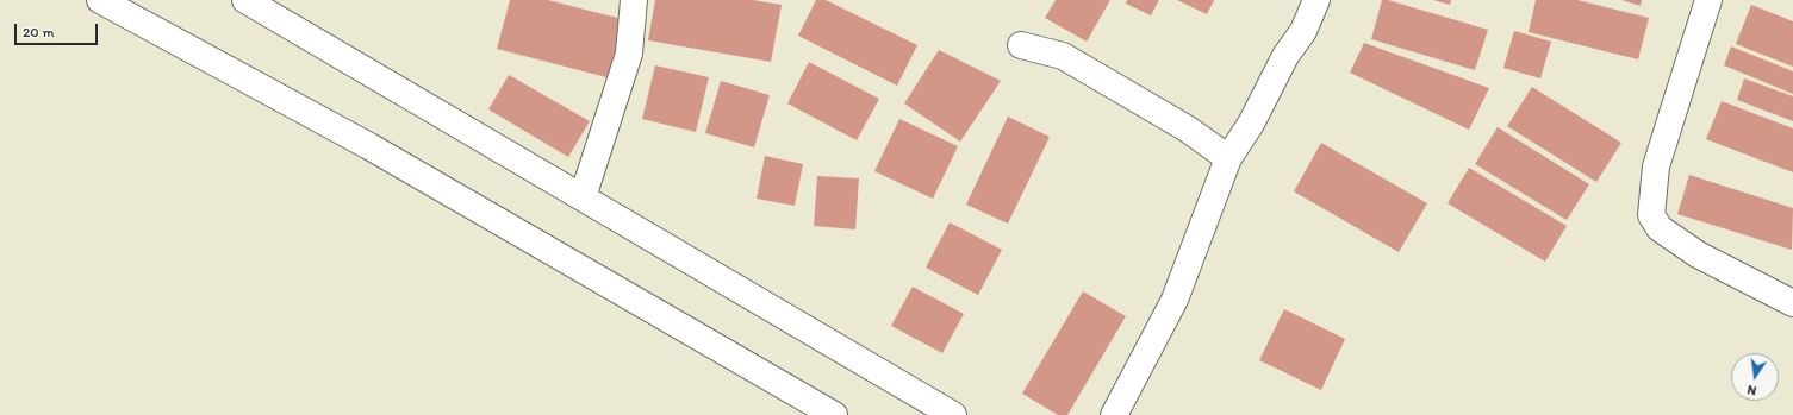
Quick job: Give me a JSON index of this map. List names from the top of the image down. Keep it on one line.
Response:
{"scale_bar":"20 m","north":"bottom"}
